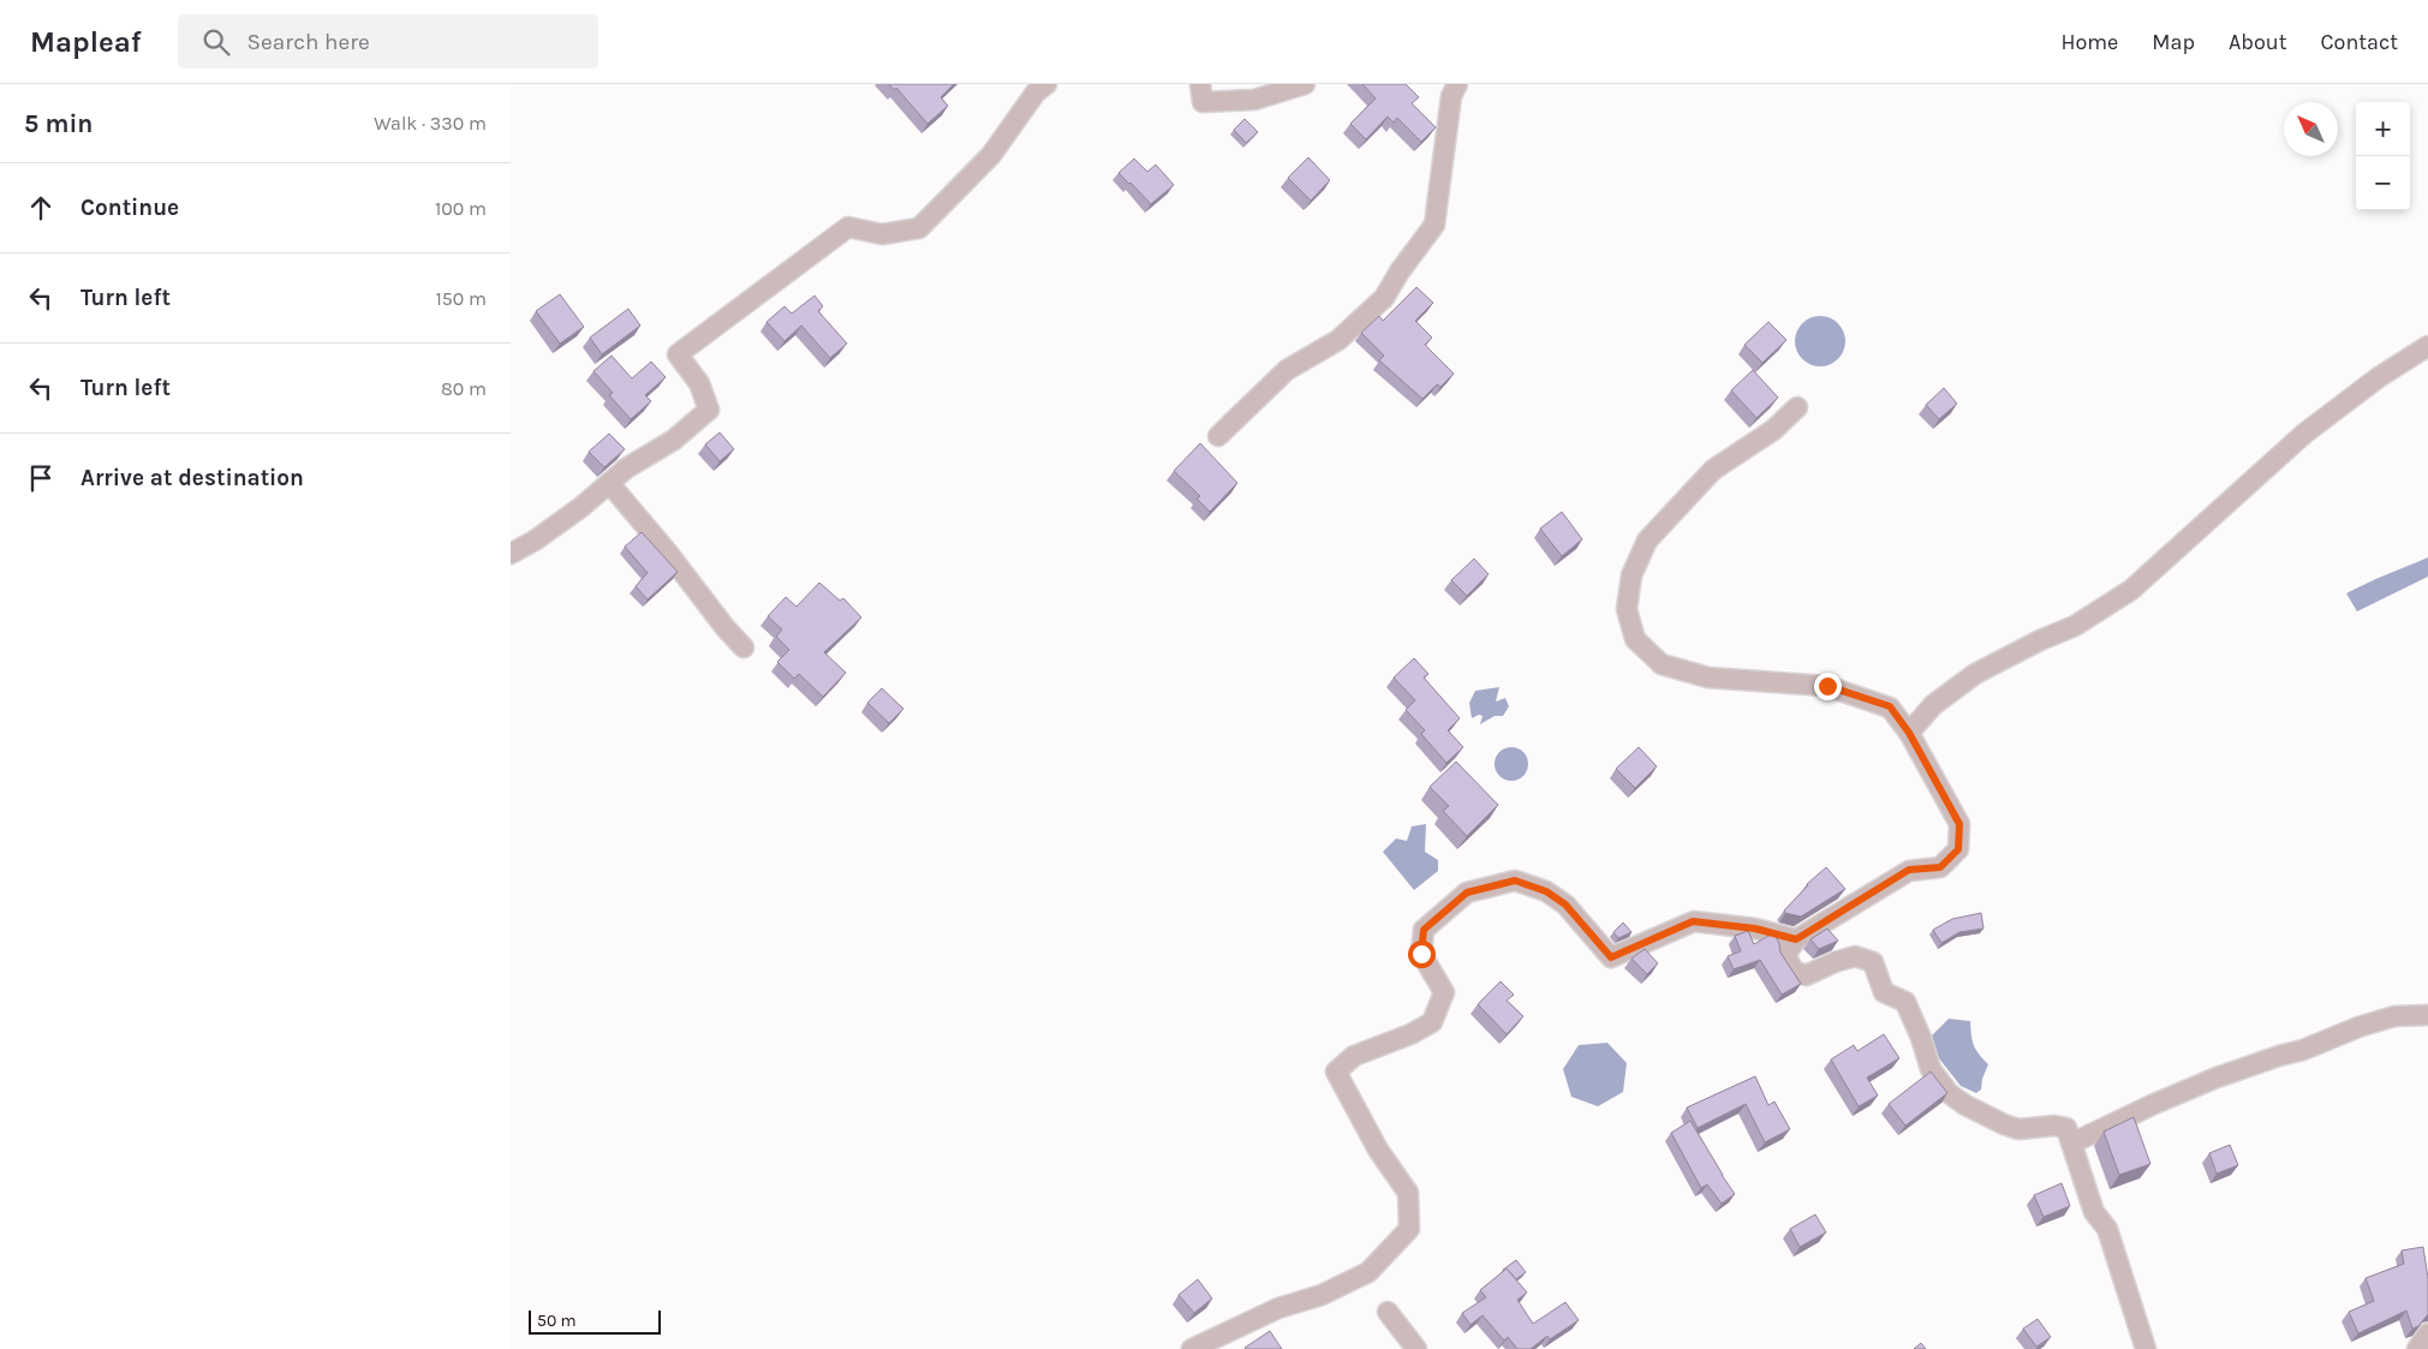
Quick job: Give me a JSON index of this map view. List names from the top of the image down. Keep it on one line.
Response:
{"scale_bar":"50 m","north":"top left","page":{"header":"Mapleaf","search":"Search here","nav":["Home","Map","About","Contact"],"heading":["5 min","Walk · 330 m"],"map_buttons":["+","−"],"list":[["Continue","100 m"],["Turn left","150 m"],["Turn left","80 m"],"Arrive at destination"],"scale":"50 m"}}
